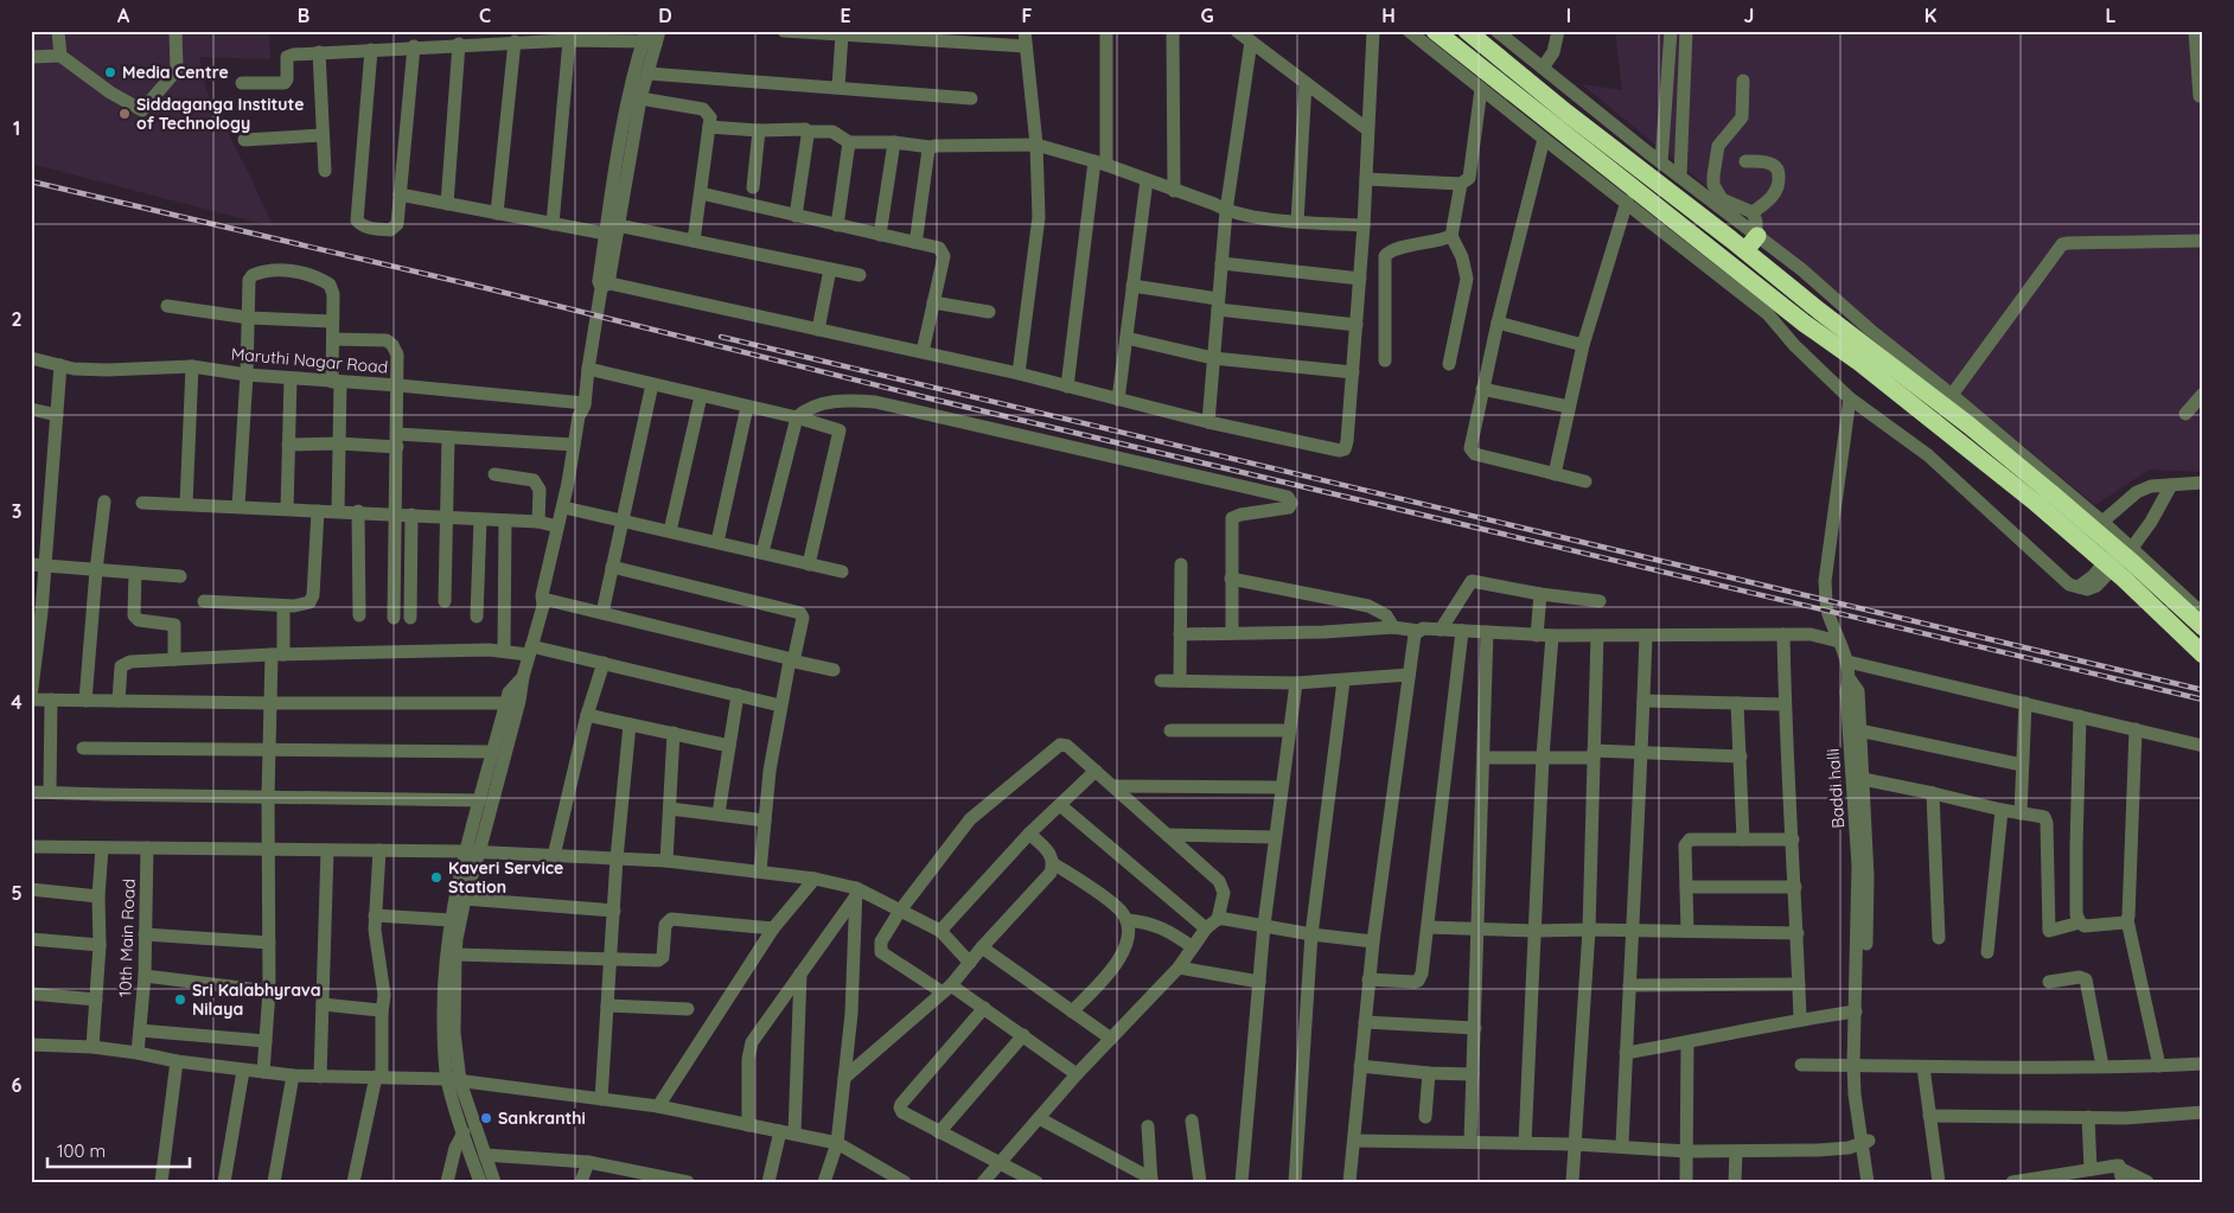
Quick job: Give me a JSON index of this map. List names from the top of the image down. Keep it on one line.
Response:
{"streets":{"street":["Maruthi Nagar Road","Baddi halli","10th Main Road"]},"places":["Media Centre","Siddaganga Institute of Technology","Kaveri Service Station","Sri Kalabhyrava Nilaya","Sankranthi"],"scale_bar":"100 m","grid":{"columns":["A","B","C","D","E","F","G","H","I","J","K","L"],"rows":["1","2","3","4","5","6"]}}
